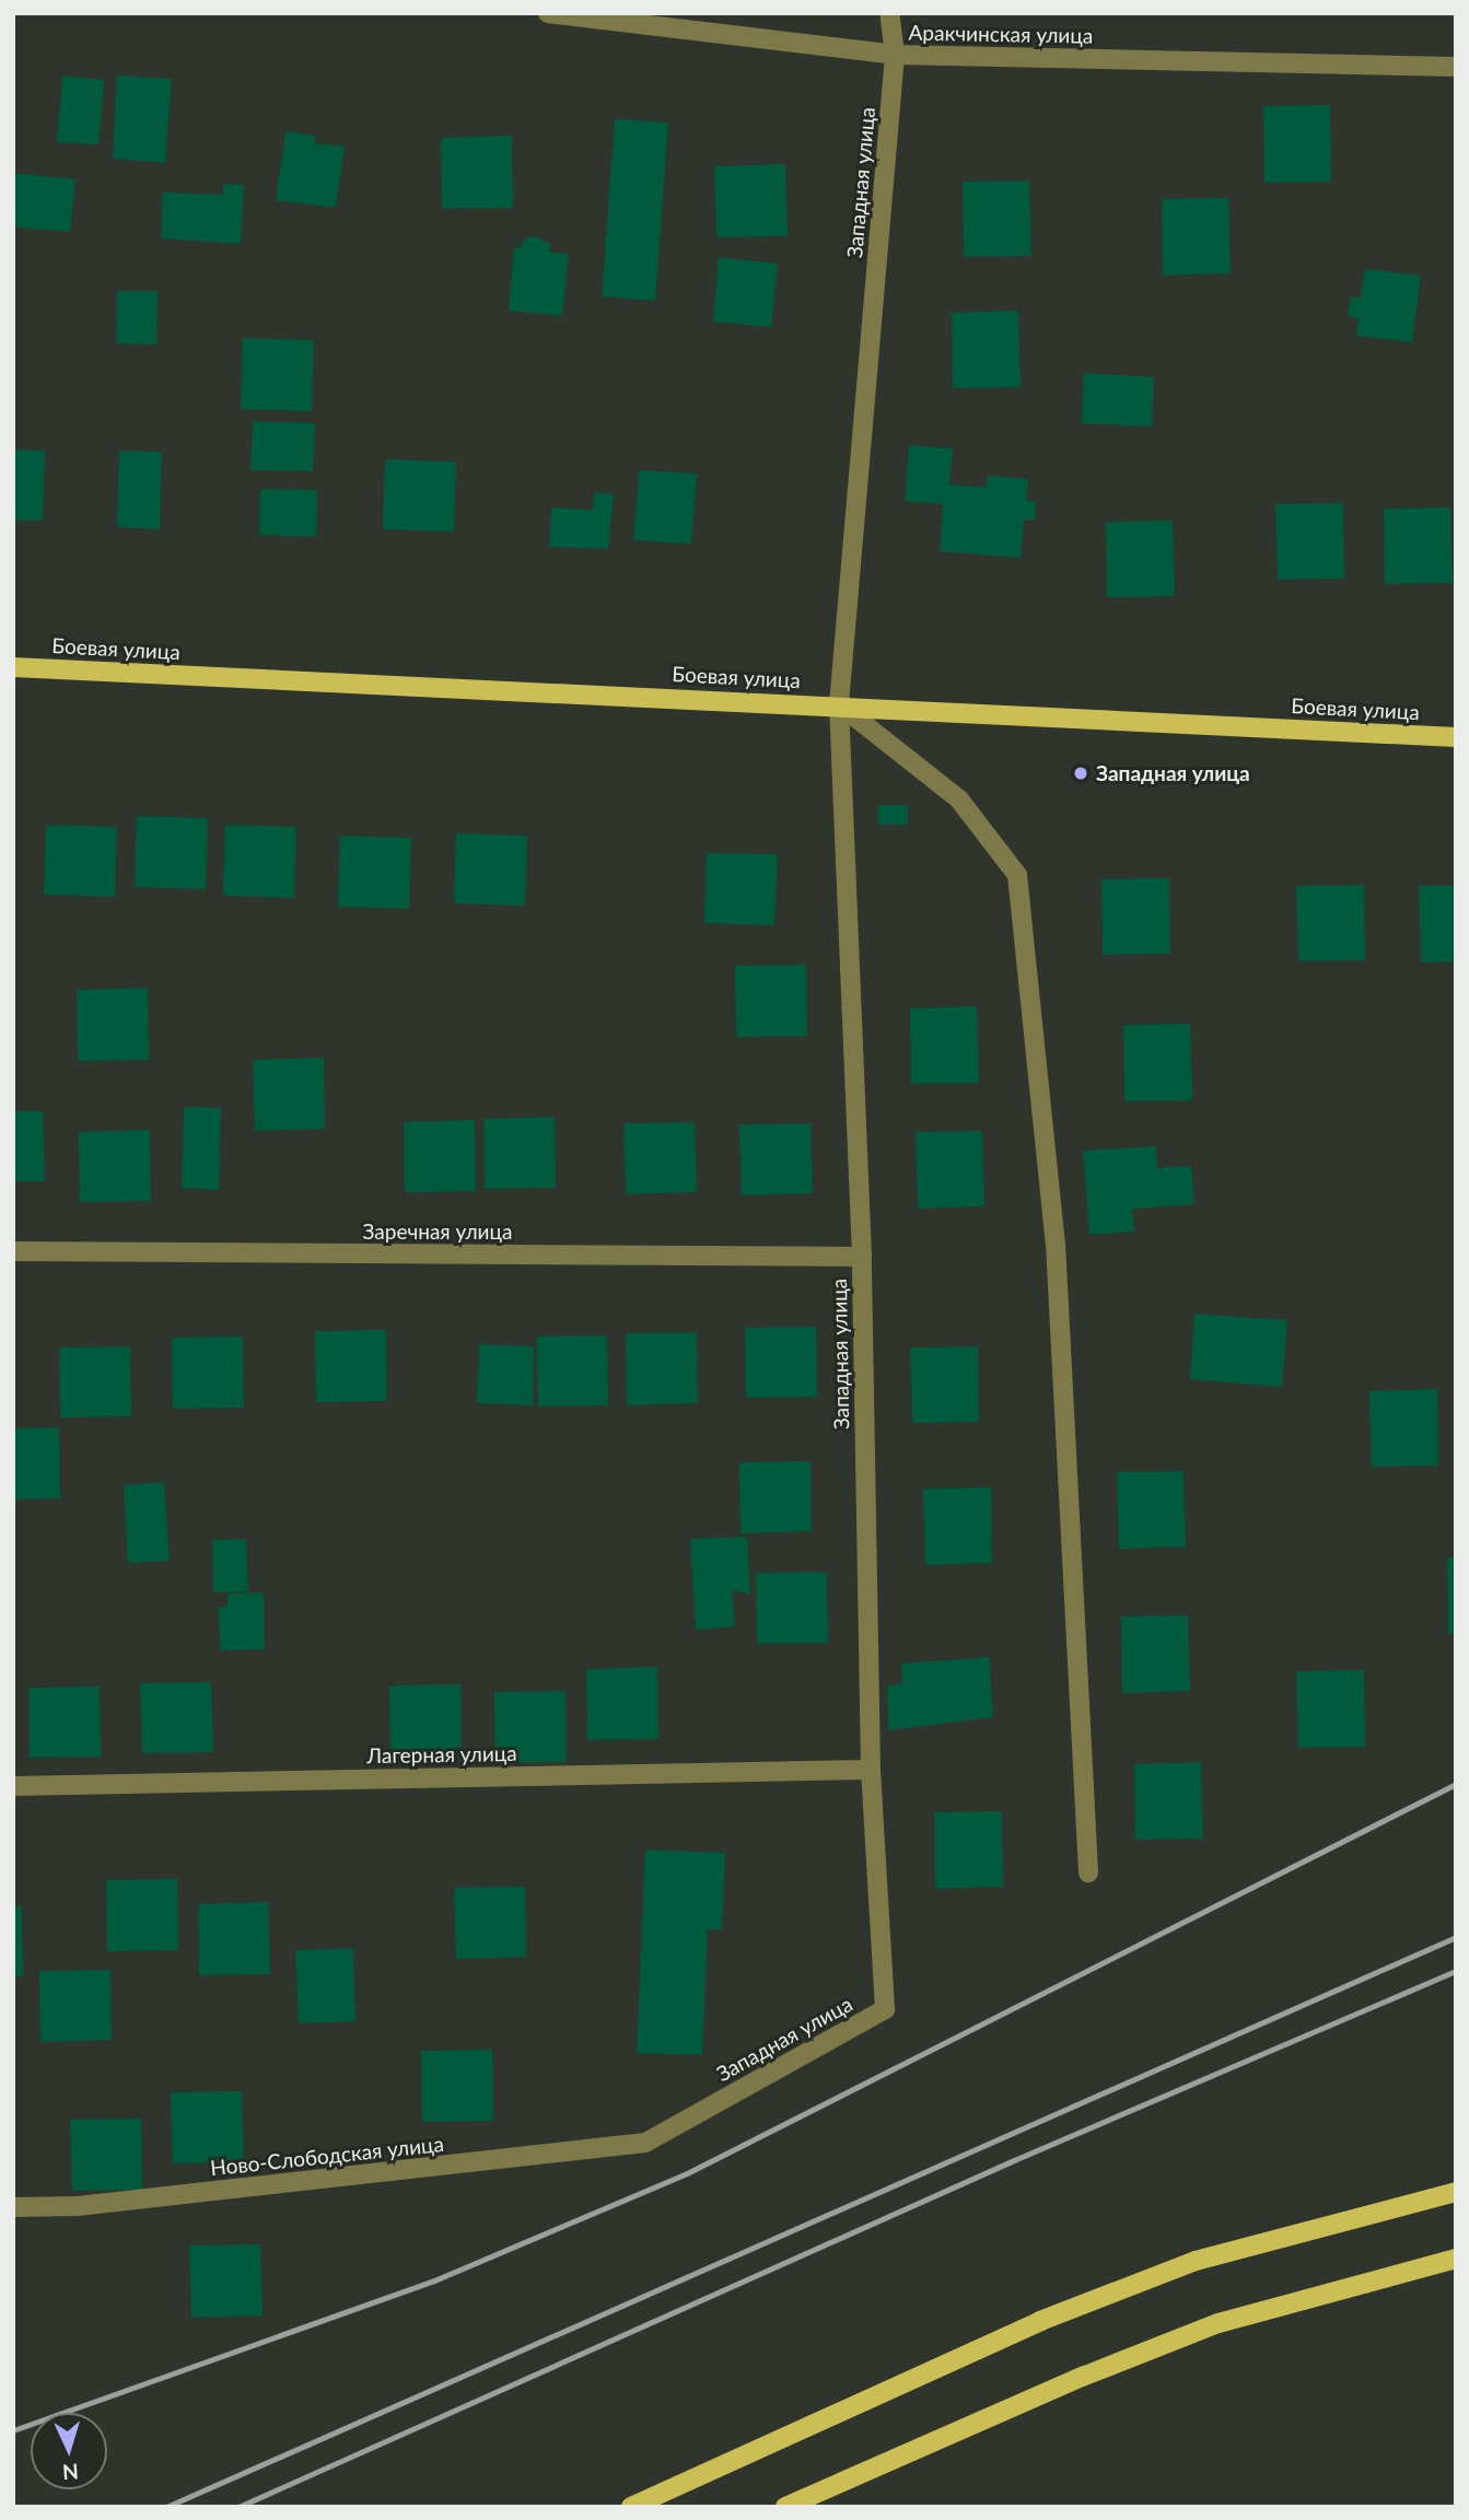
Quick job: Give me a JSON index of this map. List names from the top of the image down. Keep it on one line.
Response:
{"streets":{"main road":["Боевая улица"],"street":["Аракчинская улица","Западная улица","Заречная улица","Лагерная улица","Ново-Слободская улица"]},"crossings":[["Аракчинская улица","Западная улица"],["Западная улица","Боевая улица"],["Западная улица","Заречная улица"],["Западная улица","Лагерная улица"],["Западная улица","Ново-Слободская улица"]],"places":["Западная улица"],"north":"bottom"}
